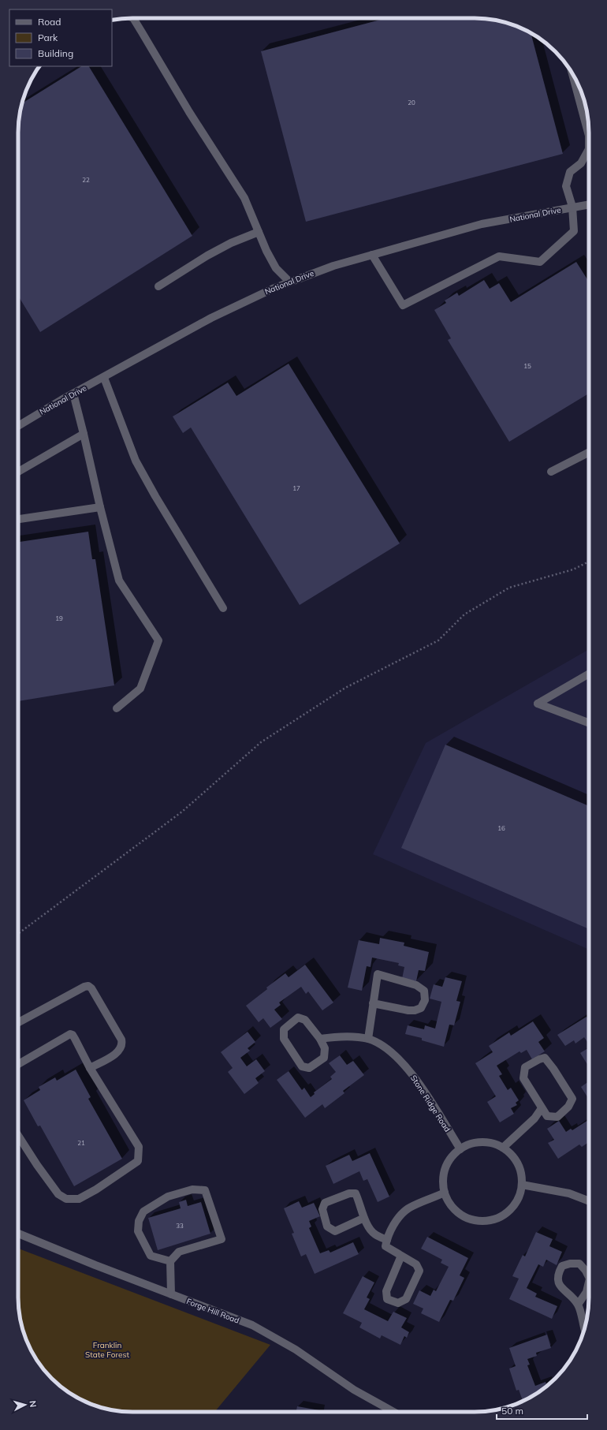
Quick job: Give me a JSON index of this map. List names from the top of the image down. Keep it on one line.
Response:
{"streets":{"street":["National Drive","Stone Ridge Road","Forge Hill Road"]},"parks":["Franklin State Forest"],"house_numbers":["20","22","15","17","19","16","21","33"],"legend":["Road","Park","Building"],"scale_bar":"50 m","north":"right"}
